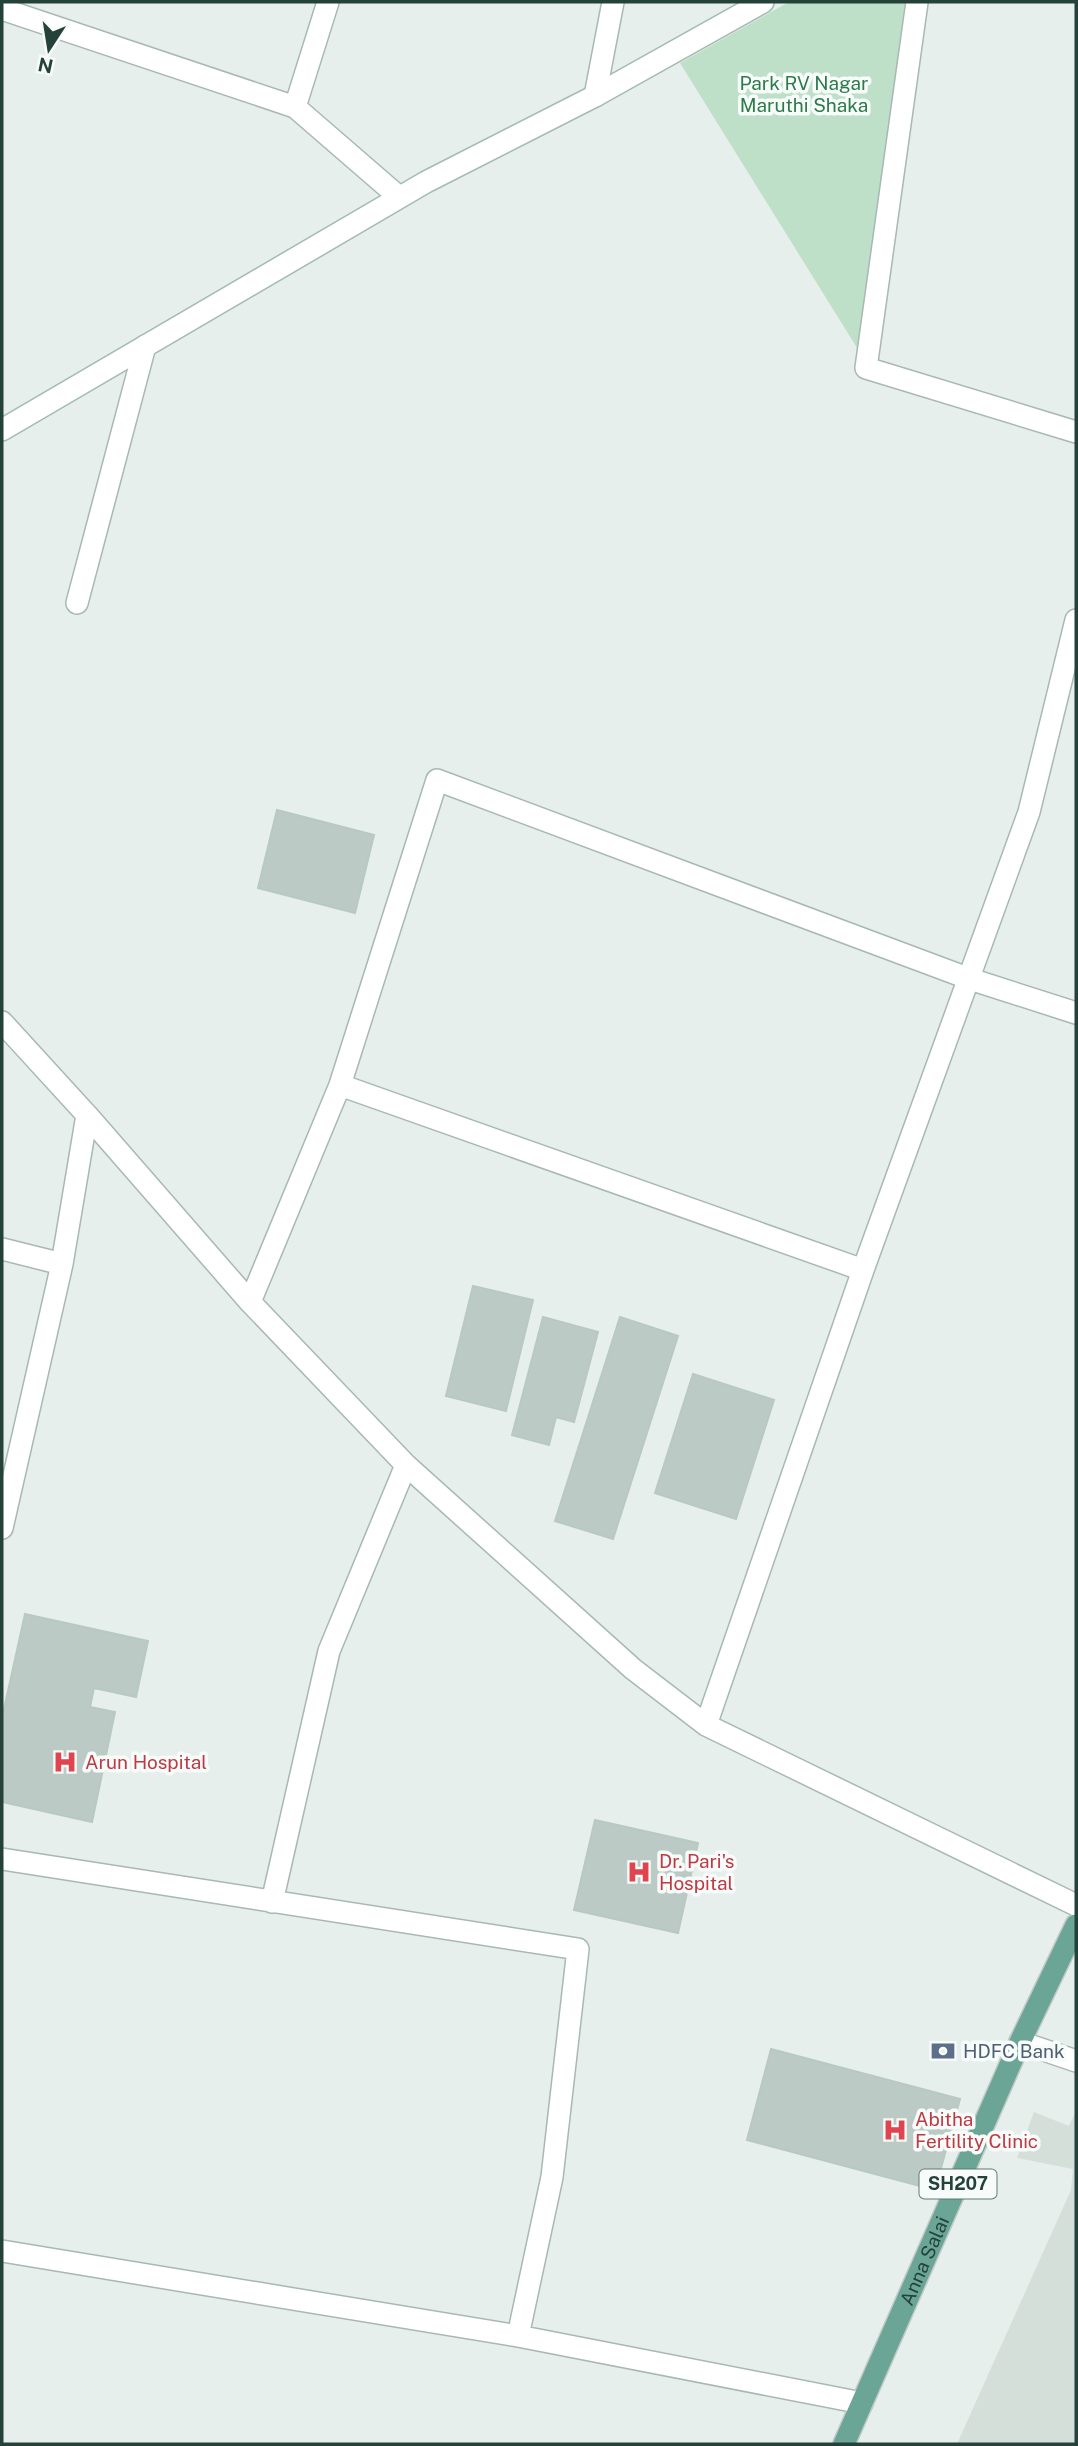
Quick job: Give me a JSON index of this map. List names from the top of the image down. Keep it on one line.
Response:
{"streets":{"main road":["SH207","Anna Salai"]},"parks":["Park RV Nagar Maruthi Shaka"],"places":{"hospital":["Arun Hospital","Dr. Pari's Hospital","Abitha Fertility Clinic"],"bank":["HDFC Bank"]},"north":"bottom"}
